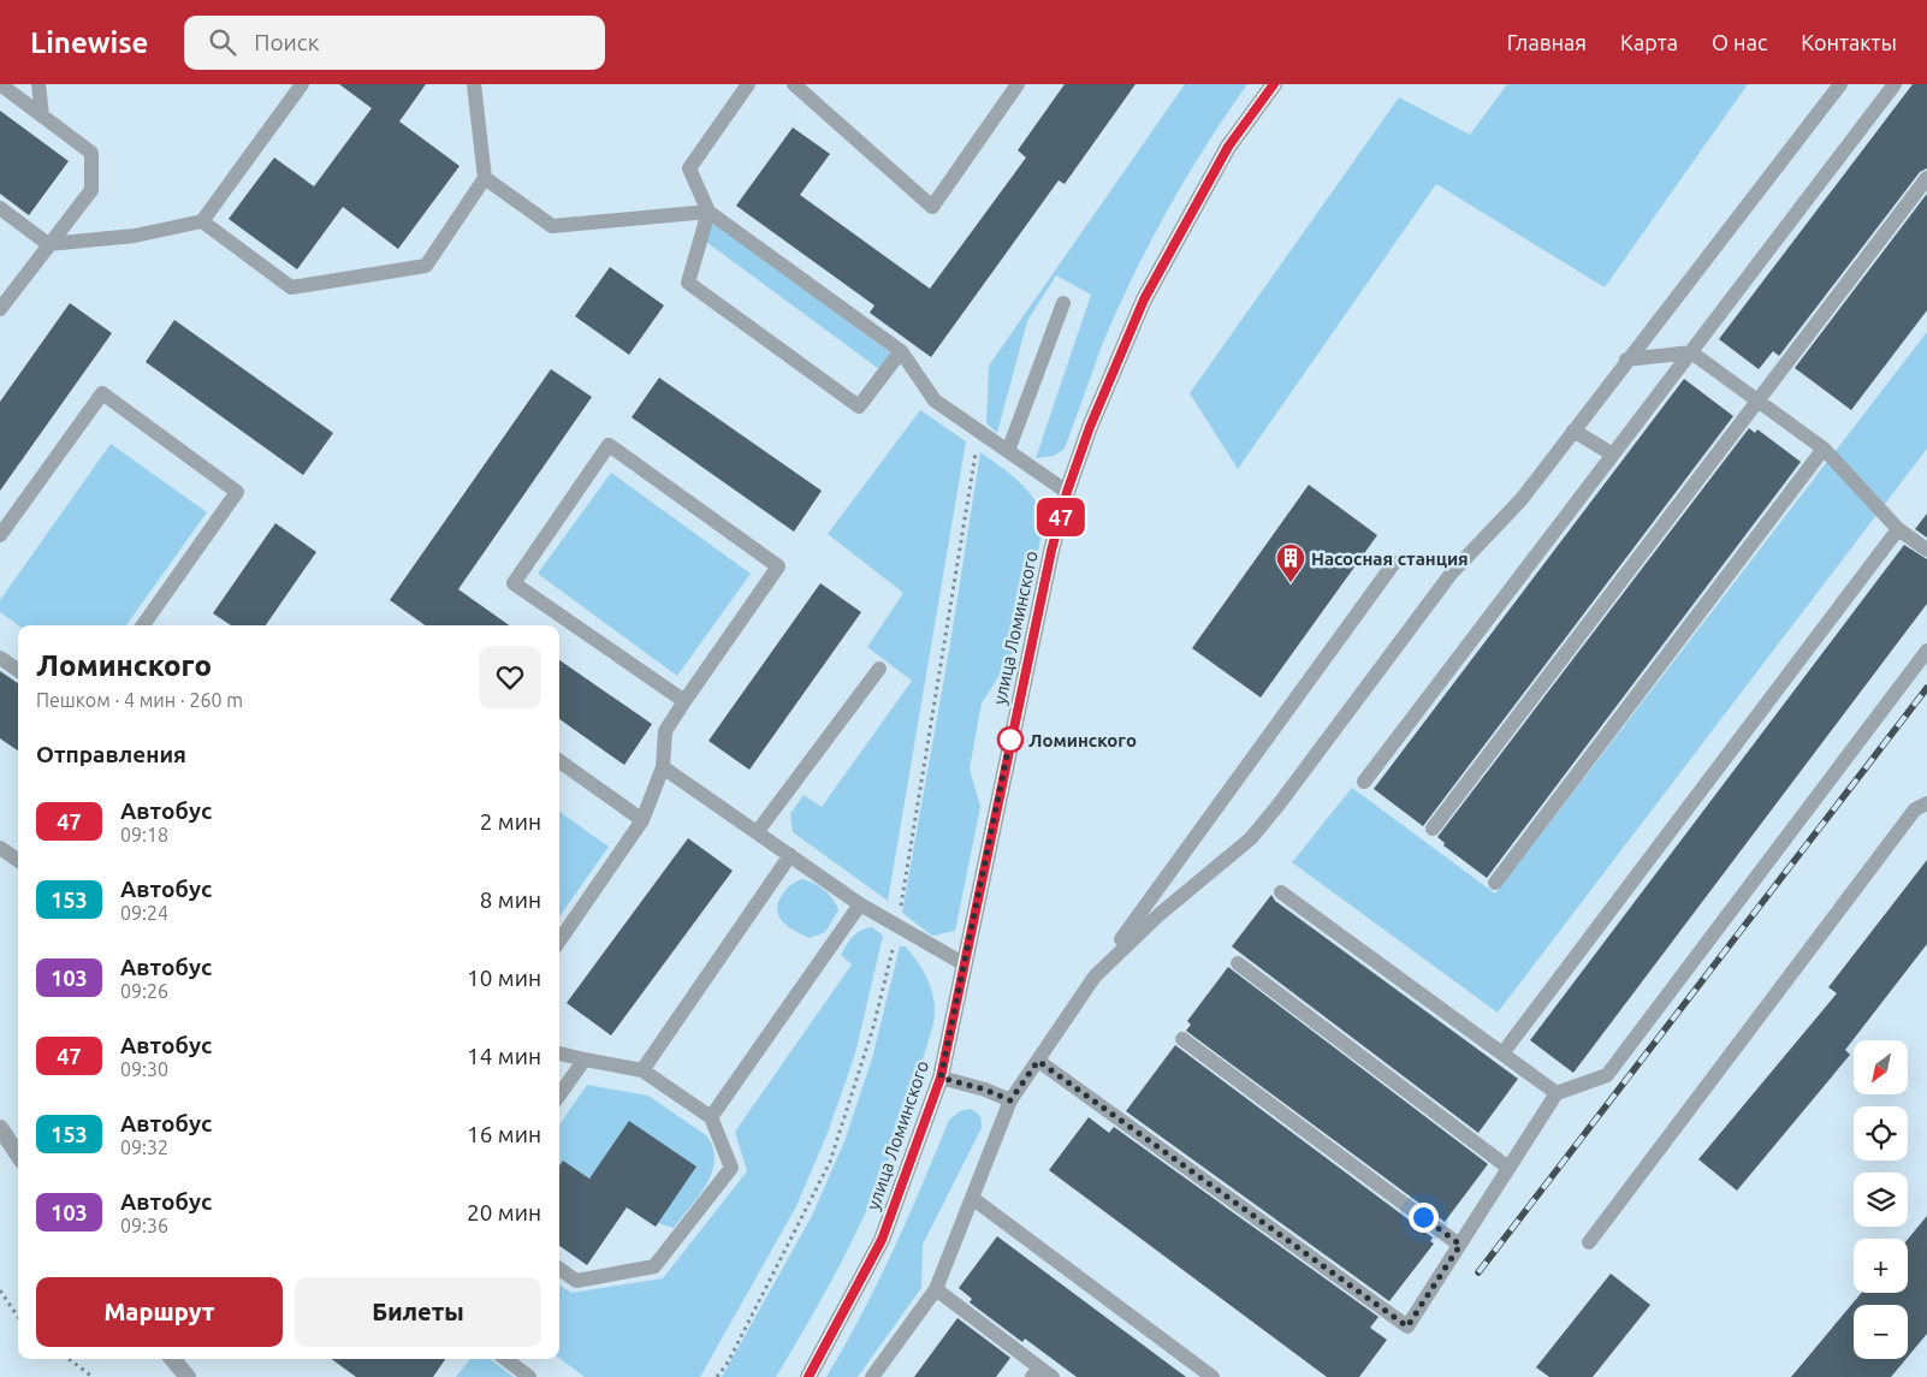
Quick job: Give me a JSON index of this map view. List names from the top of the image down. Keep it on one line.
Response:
{"streets":{"street":["улица Ломинского"]},"places":{"building":["Насосная станция"],"other":["Ломинского"]},"lines":["bus line 47"],"north":"bottom left","page":{"header":"Linewise","search":"Поиск","nav":["Главная","Карта","О нас","Контакты"],"on_map":"47","heading":[["Ломинского","Пешком · 4 мин · 260 m"],"Отправления"],"list":[{"mark":"47","name":"Автобус","note":"09:18","value":"2 мин"},{"mark":"153","name":"Автобус","note":"09:24","value":"8 мин"},{"mark":"103","name":"Автобус","note":"09:26","value":"10 мин"},{"mark":"47","name":"Автобус","note":"09:30","value":"14 мин"},{"mark":"153","name":"Автобус","note":"09:32","value":"16 мин"},{"mark":"103","name":"Автобус","note":"09:36","value":"20 мин"}],"map_buttons":["+","−"],"buttons":["Маршрут","Билеты"]}}
